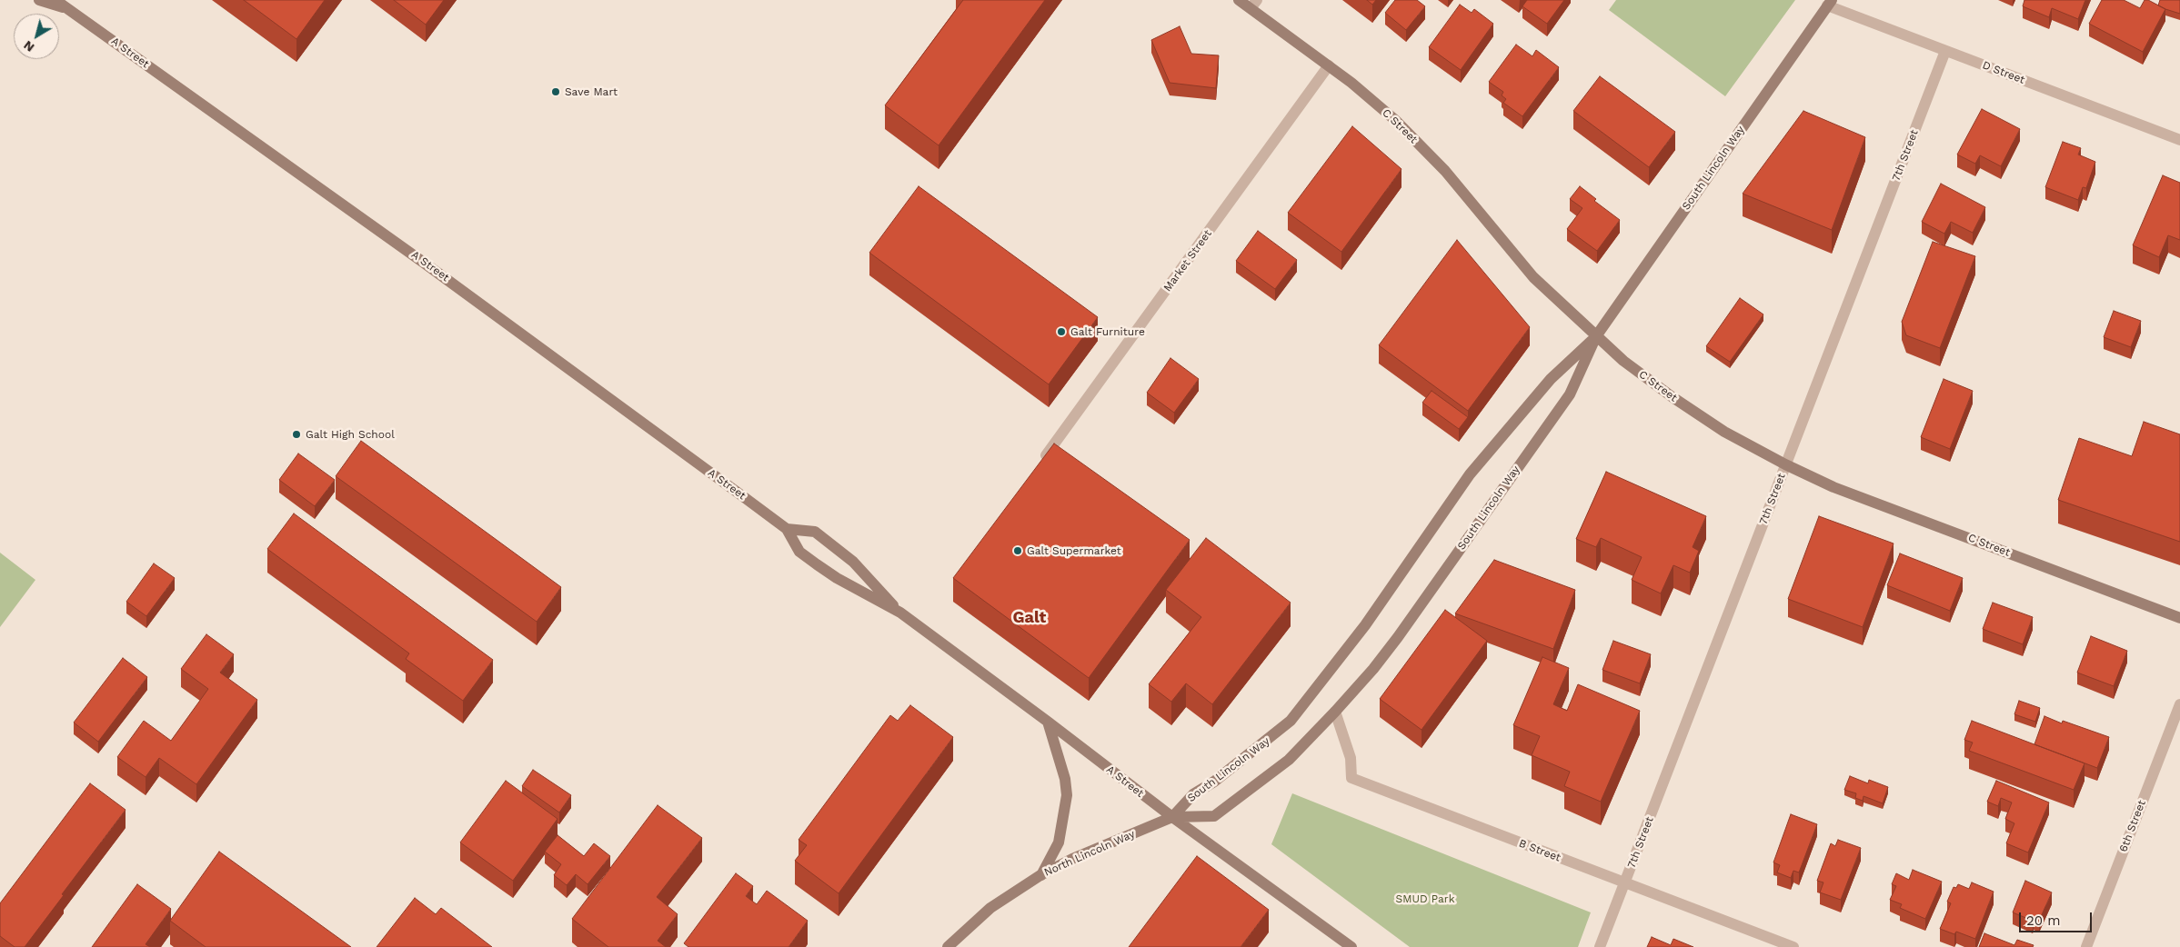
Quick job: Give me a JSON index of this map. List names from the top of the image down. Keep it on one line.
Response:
{"streets":{"main road":["A Street","C Street","South Lincoln Way","North Lincoln Way"],"street":["D Street","7th Street","Market Street","6th Street","B Street"]},"crossings":[["A Street","South Lincoln Way"],["A Street","North Lincoln Way"],["D Street","7th Street"],["D Street","South Lincoln Way"],["C Street","7th Street"],["C Street","South Lincoln Way"],["C Street","Market Street"],["7th Street","B Street"],["South Lincoln Way","B Street"],["South Lincoln Way","North Lincoln Way"]],"districts":["Galt"],"parks":["SMUD Park"],"places":["Save Mart","Galt Furniture","Galt High School","Galt Supermarket"],"scale_bar":"20 m","north":"bottom left"}
